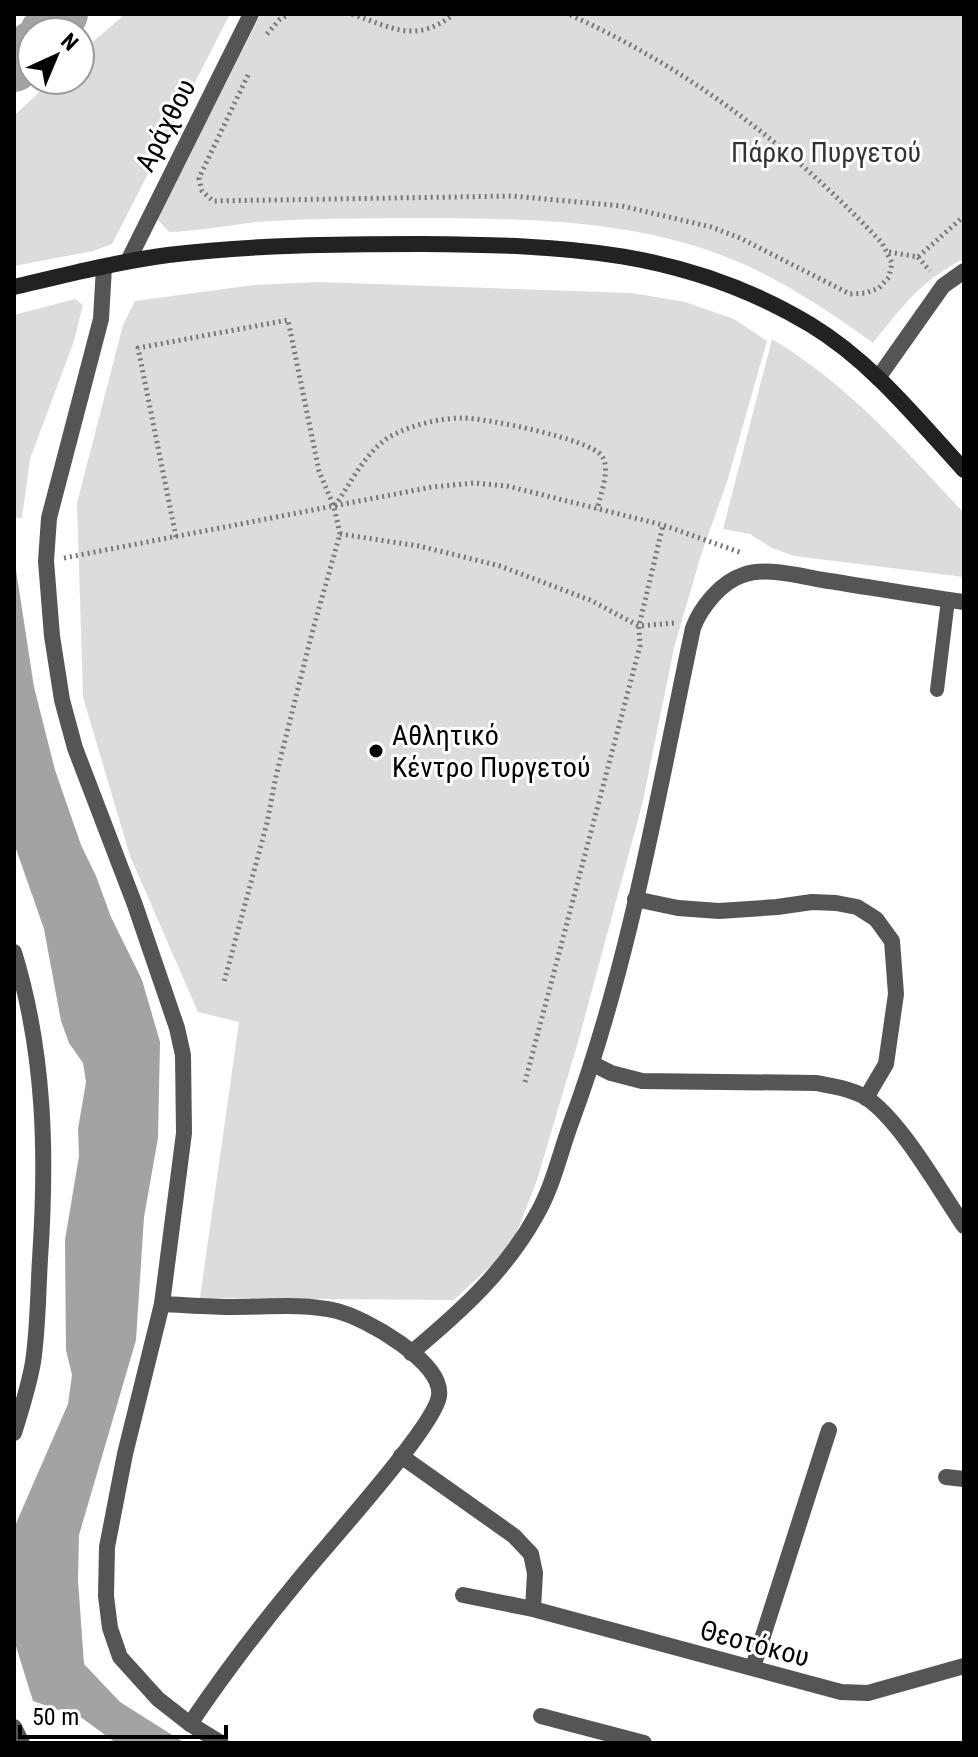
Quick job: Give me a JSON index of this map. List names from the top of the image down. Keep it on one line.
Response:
{"streets":{"street":["Αράχθου","Θεοτόκου"]},"parks":["Πάρκο Πυργετού"],"places":["Αθλητικό Κέντρο Πυργετού"],"scale_bar":"50 m","north":"top right"}
